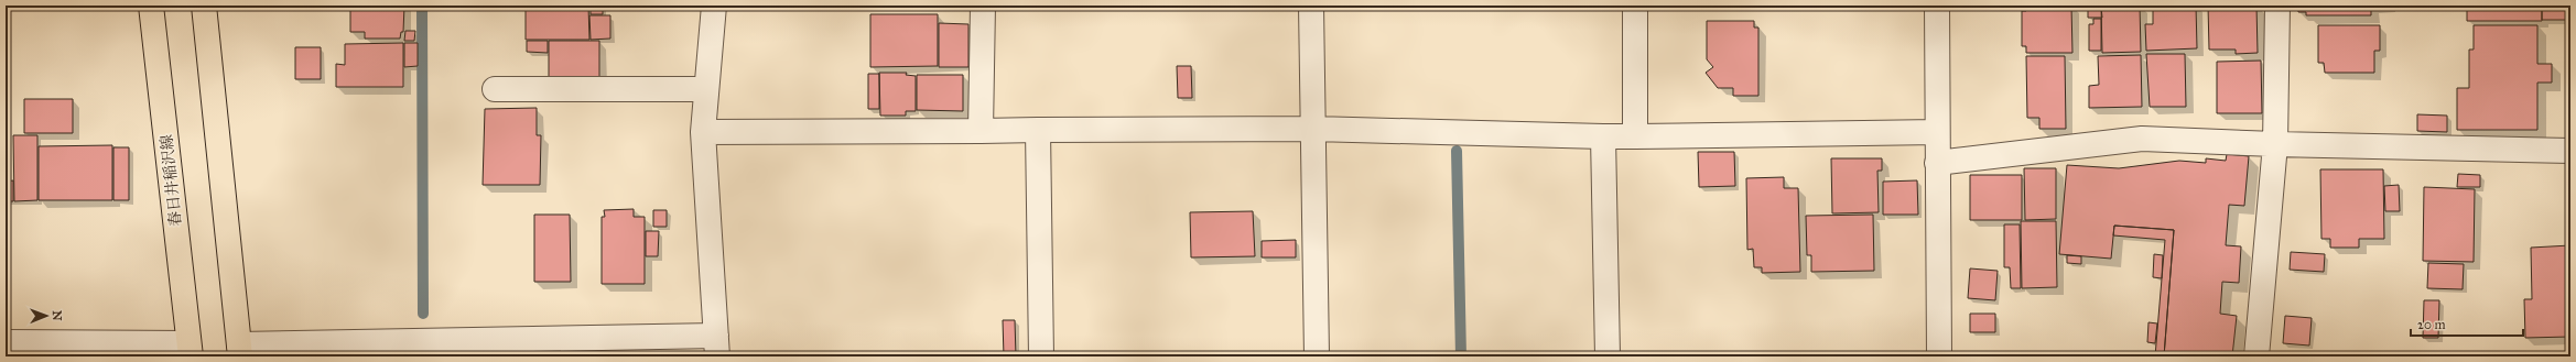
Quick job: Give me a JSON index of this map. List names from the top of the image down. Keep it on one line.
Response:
{"streets":{"main road":["春日井稲沢線"]},"scale_bar":"20 m","north":"right"}
